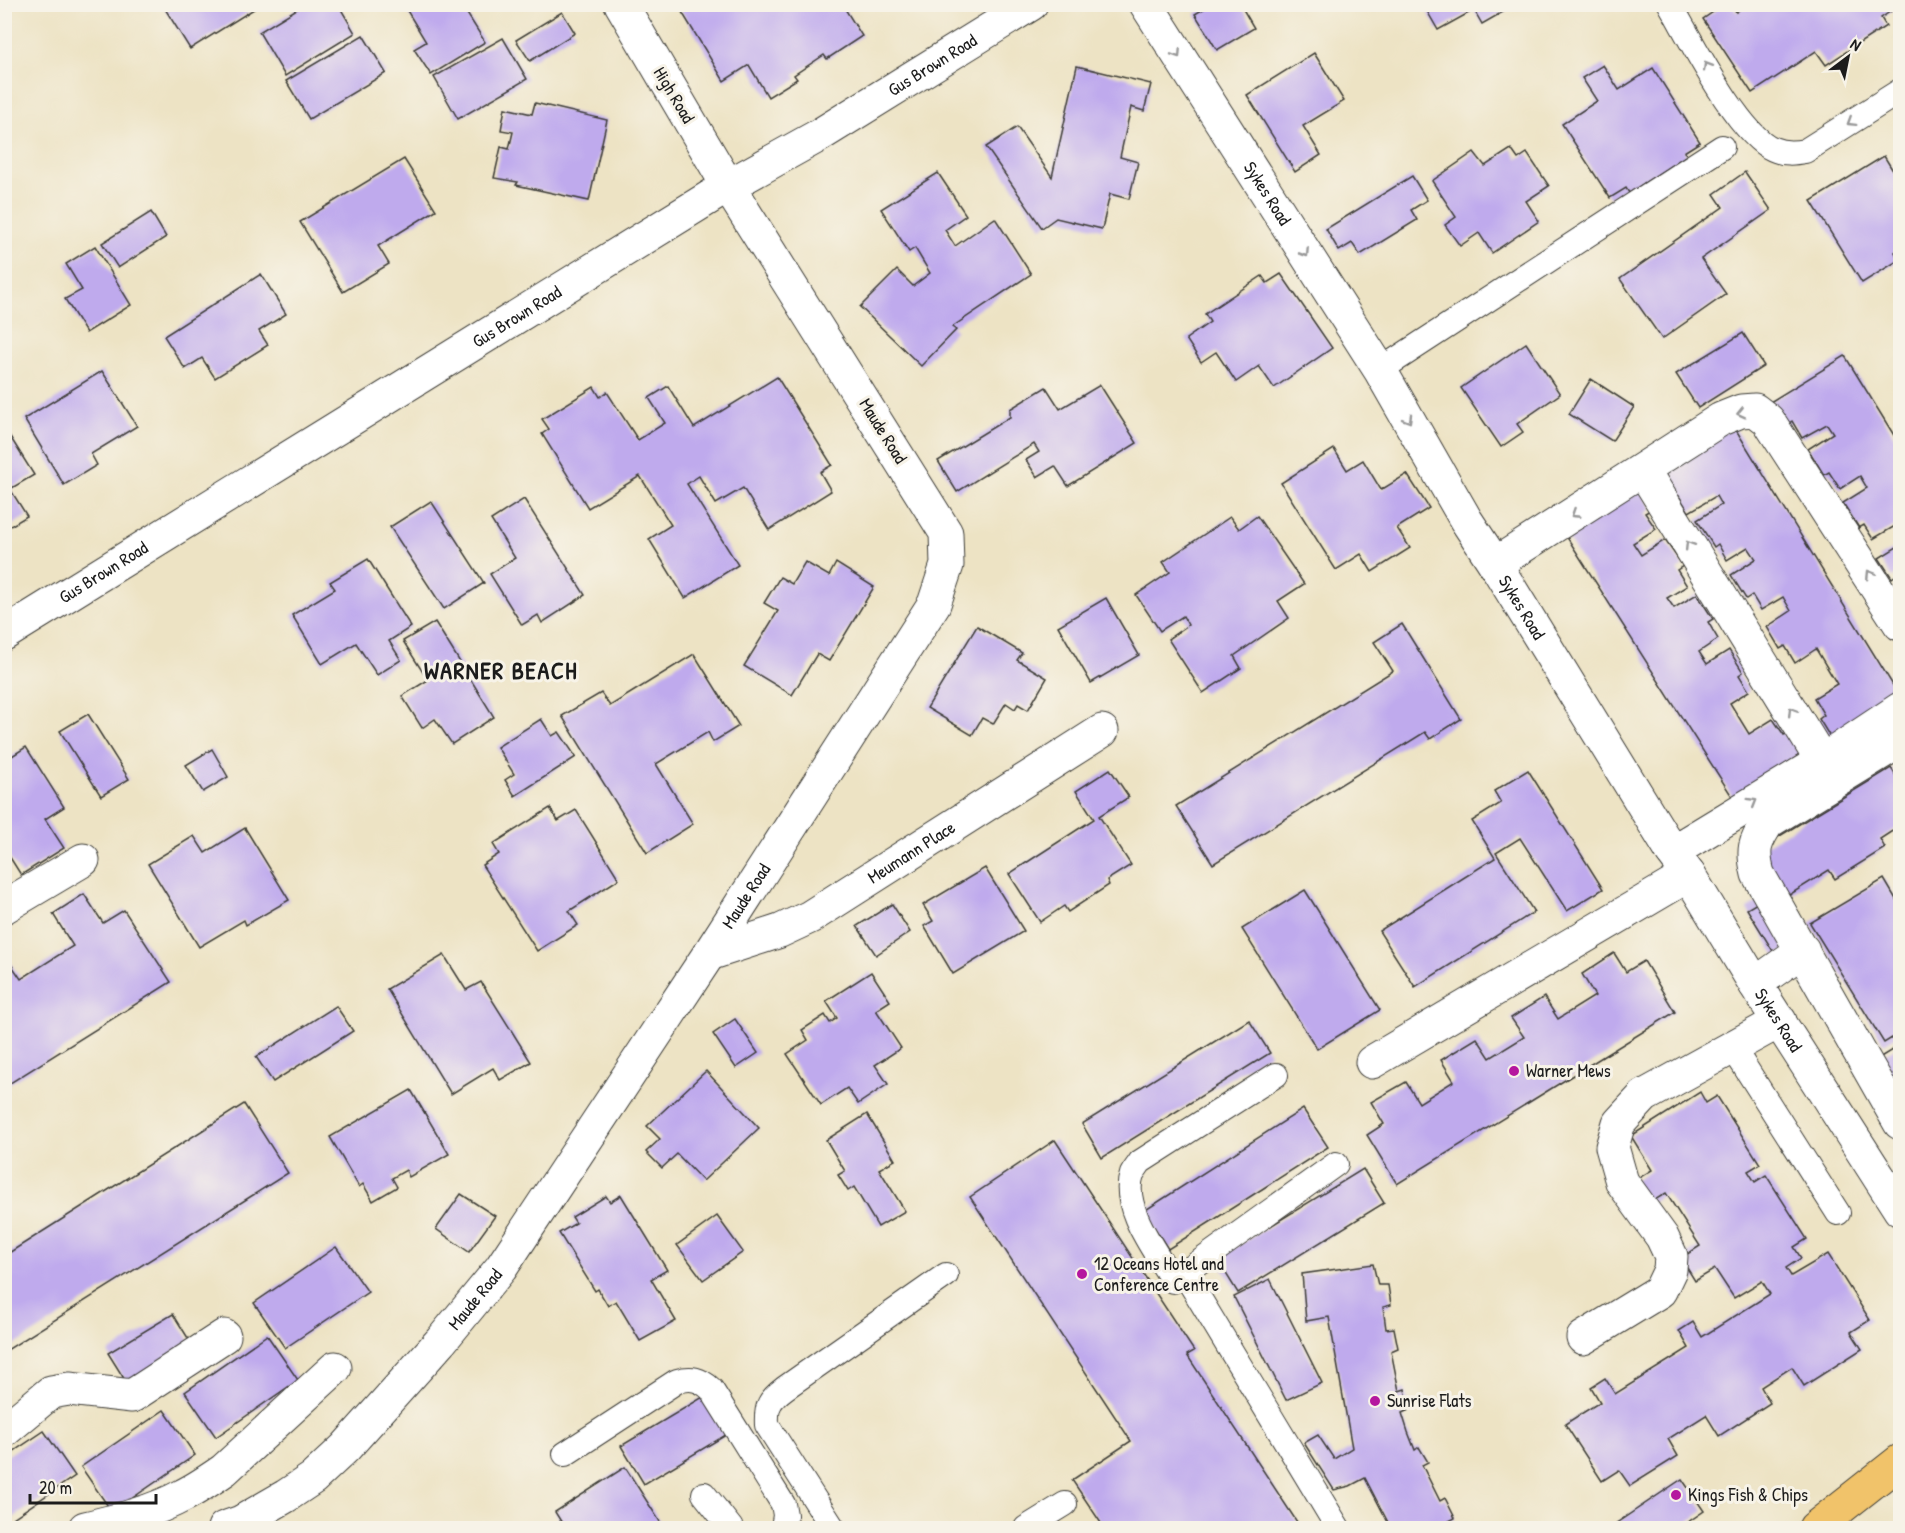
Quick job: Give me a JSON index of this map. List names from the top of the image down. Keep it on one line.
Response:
{"streets":{"street":["Gus Brown Road","High Road","Sykes Road","Maude Road","Meumann Place"]},"crossings":[["Gus Brown Road","High Road"],["Gus Brown Road","Maude Road"],["High Road","Maude Road"],["Maude Road","Meumann Place"]],"one_way":["Sykes Road"],"districts":["WARNER BEACH"],"places":["Warner Mews","12 Oceans Hotel and Conference Centre","Sunrise Flats","Kings Fish & Chips"],"scale_bar":"20 m","north":"top right"}
